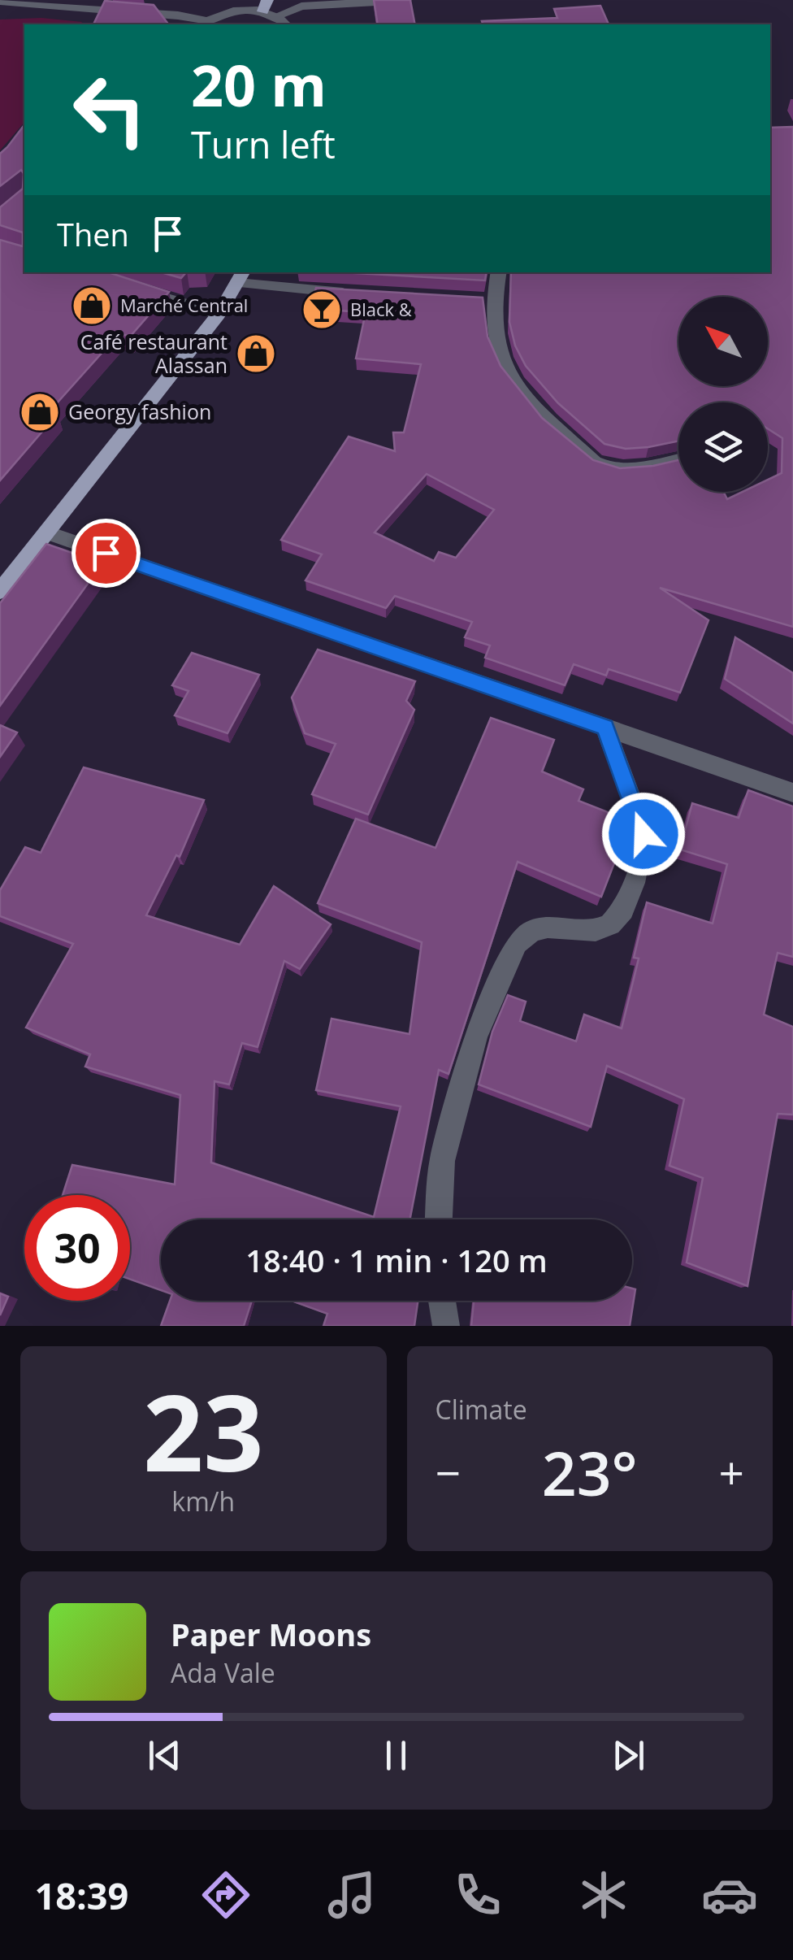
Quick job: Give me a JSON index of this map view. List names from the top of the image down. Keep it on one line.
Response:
{"places":{"shop":["Marché Central","Café restaurant Alassan","Georgy fashion"],"bar":["Black &"]},"north":"top left","page":{"turn":["20 m","Turn left"],"then":"Then","limit":"30","trip":"18:40 · 1 min · 120 m","tile":[["23","km/h"],"Climate"],"heat":["−","23°","+"],"song":["Paper Moons","Ada Vale"],"tabs":"18:39"}}
